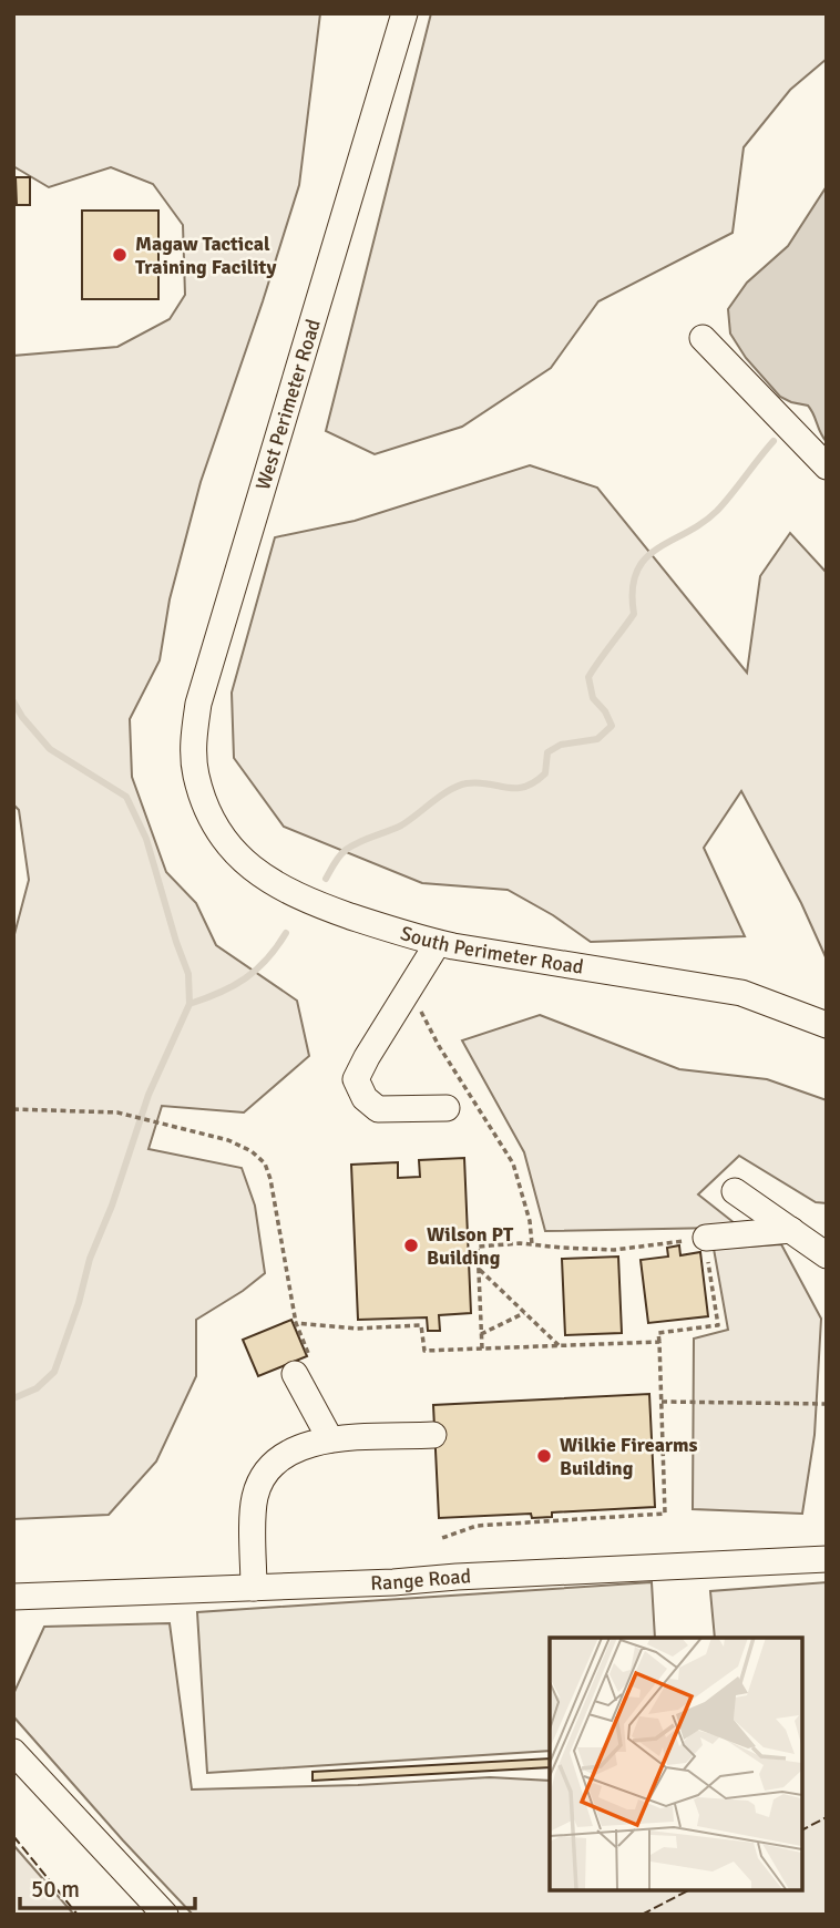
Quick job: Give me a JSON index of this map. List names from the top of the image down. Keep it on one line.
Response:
{"streets":{"lane":["West Perimeter Road","South Perimeter Road","Range Road"]},"crossings":[["West Perimeter Road","South Perimeter Road"]],"places":["Magaw Tactical Training Facility","Wilson PT Building","Wilkie Firearms Building"],"scale_bar":"50 m"}
